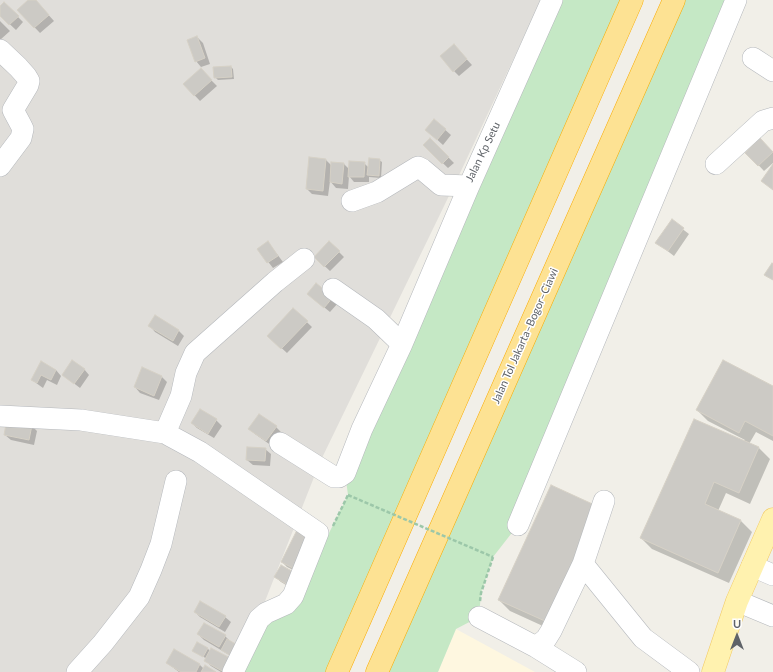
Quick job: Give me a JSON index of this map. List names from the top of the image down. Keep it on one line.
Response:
{"streets":{"highway":["Jalan Tol Jakarta–Bogor–Ciawi"],"street":["Jalan Kp Setu"]},"north":"top"}
